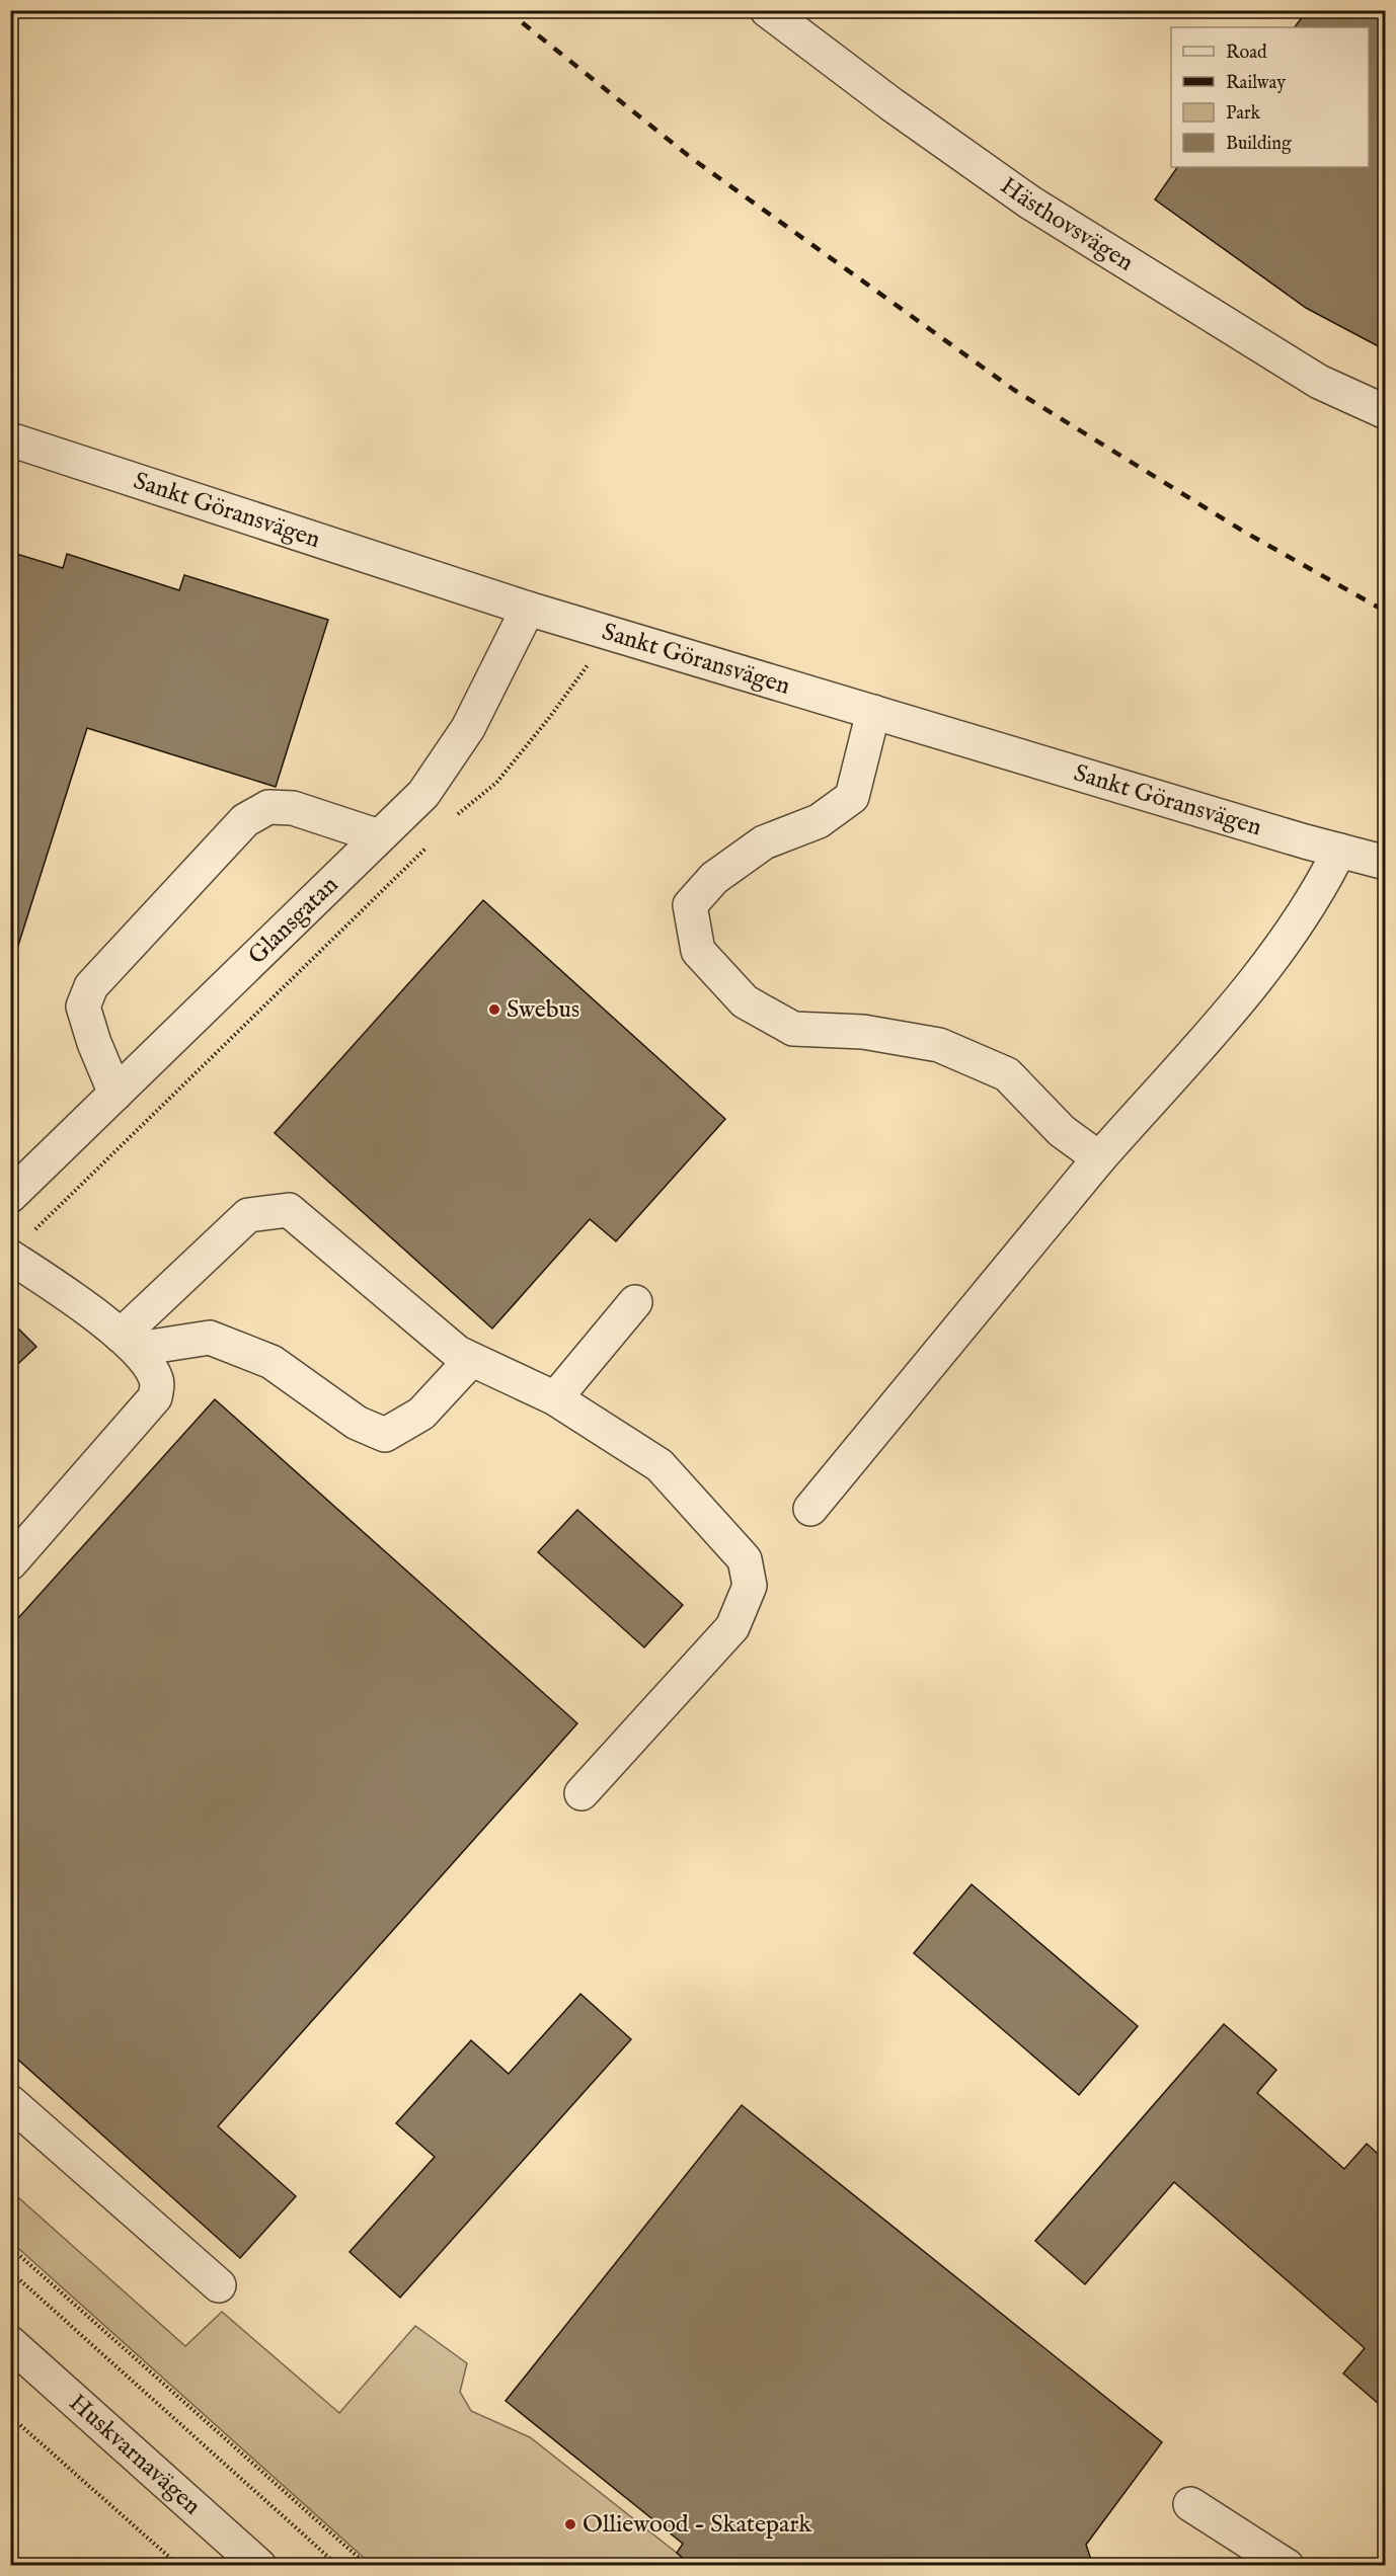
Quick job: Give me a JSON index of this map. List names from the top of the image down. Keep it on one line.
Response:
{"streets":{"street":["Hästhovsvägen","Sankt Göransvägen","Glansgatan","Huskvarnavägen"]},"crossings":[["Sankt Göransvägen","Glansgatan"]],"places":["Swebus","Olliewood - Skatepark"],"legend":["Road","Railway","Park","Building"]}
